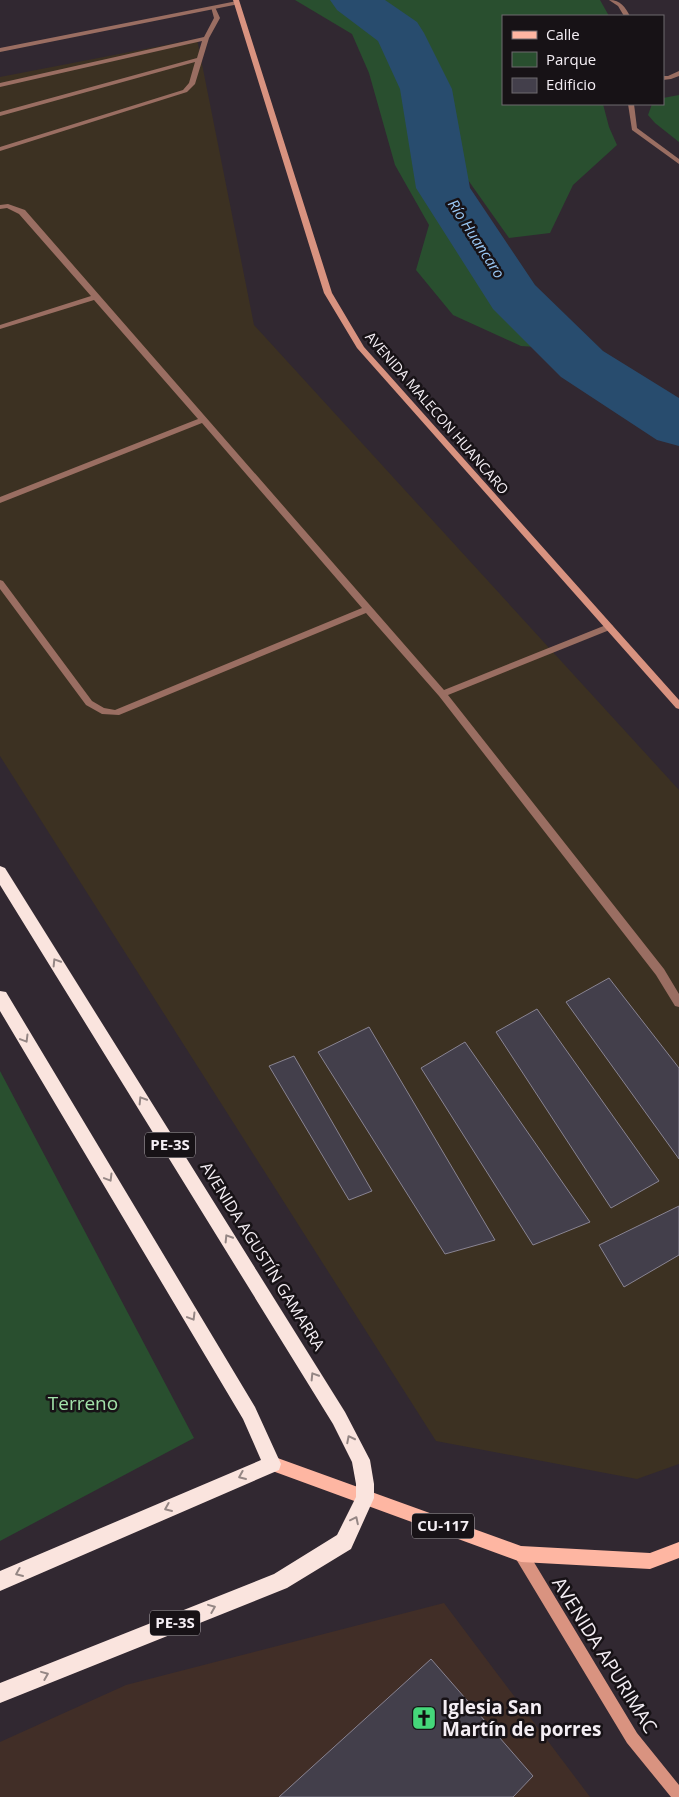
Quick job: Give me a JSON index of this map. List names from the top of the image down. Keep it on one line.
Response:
{"streets":{"highway":["PE-3S","AVENIDA AGUSTÍN GAMARRA"],"main road":["CU-117"],"street":["AVENIDA MALECON HUANCARO","AVENIDA APURIMAC"]},"crossings":[["PE-3S","AVENIDA AGUSTÍN GAMARRA"],["PE-3S","CU-117"],["AVENIDA AGUSTÍN GAMARRA","CU-117"],["CU-117","AVENIDA APURIMAC"]],"water":["Río Huancaro"],"parks":["Terreno"],"places":{"church":["Iglesia San Martín de porres"]},"legend":["Calle","Parque","Edificio"]}
